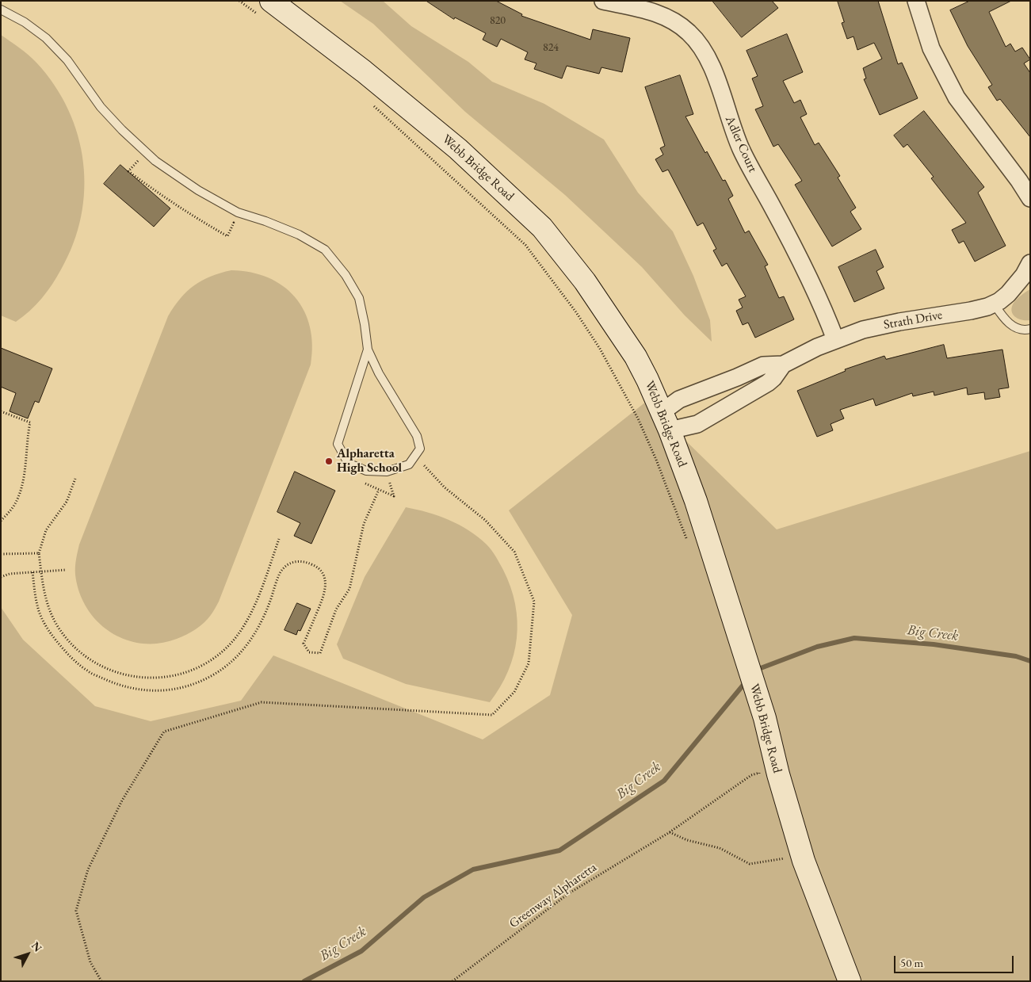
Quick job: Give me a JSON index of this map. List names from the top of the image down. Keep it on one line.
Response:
{"streets":{"street":["Adler Court","Webb Bridge Road","Strath Drive"],"path":["Greenway Alpharetta"]},"crossings":[["Adler Court","Strath Drive"],["Webb Bridge Road","Strath Drive"]],"water":["Big Creek"],"places":["Alpharetta High School"],"house_numbers":["820","824"],"scale_bar":"50 m","north":"top right"}
